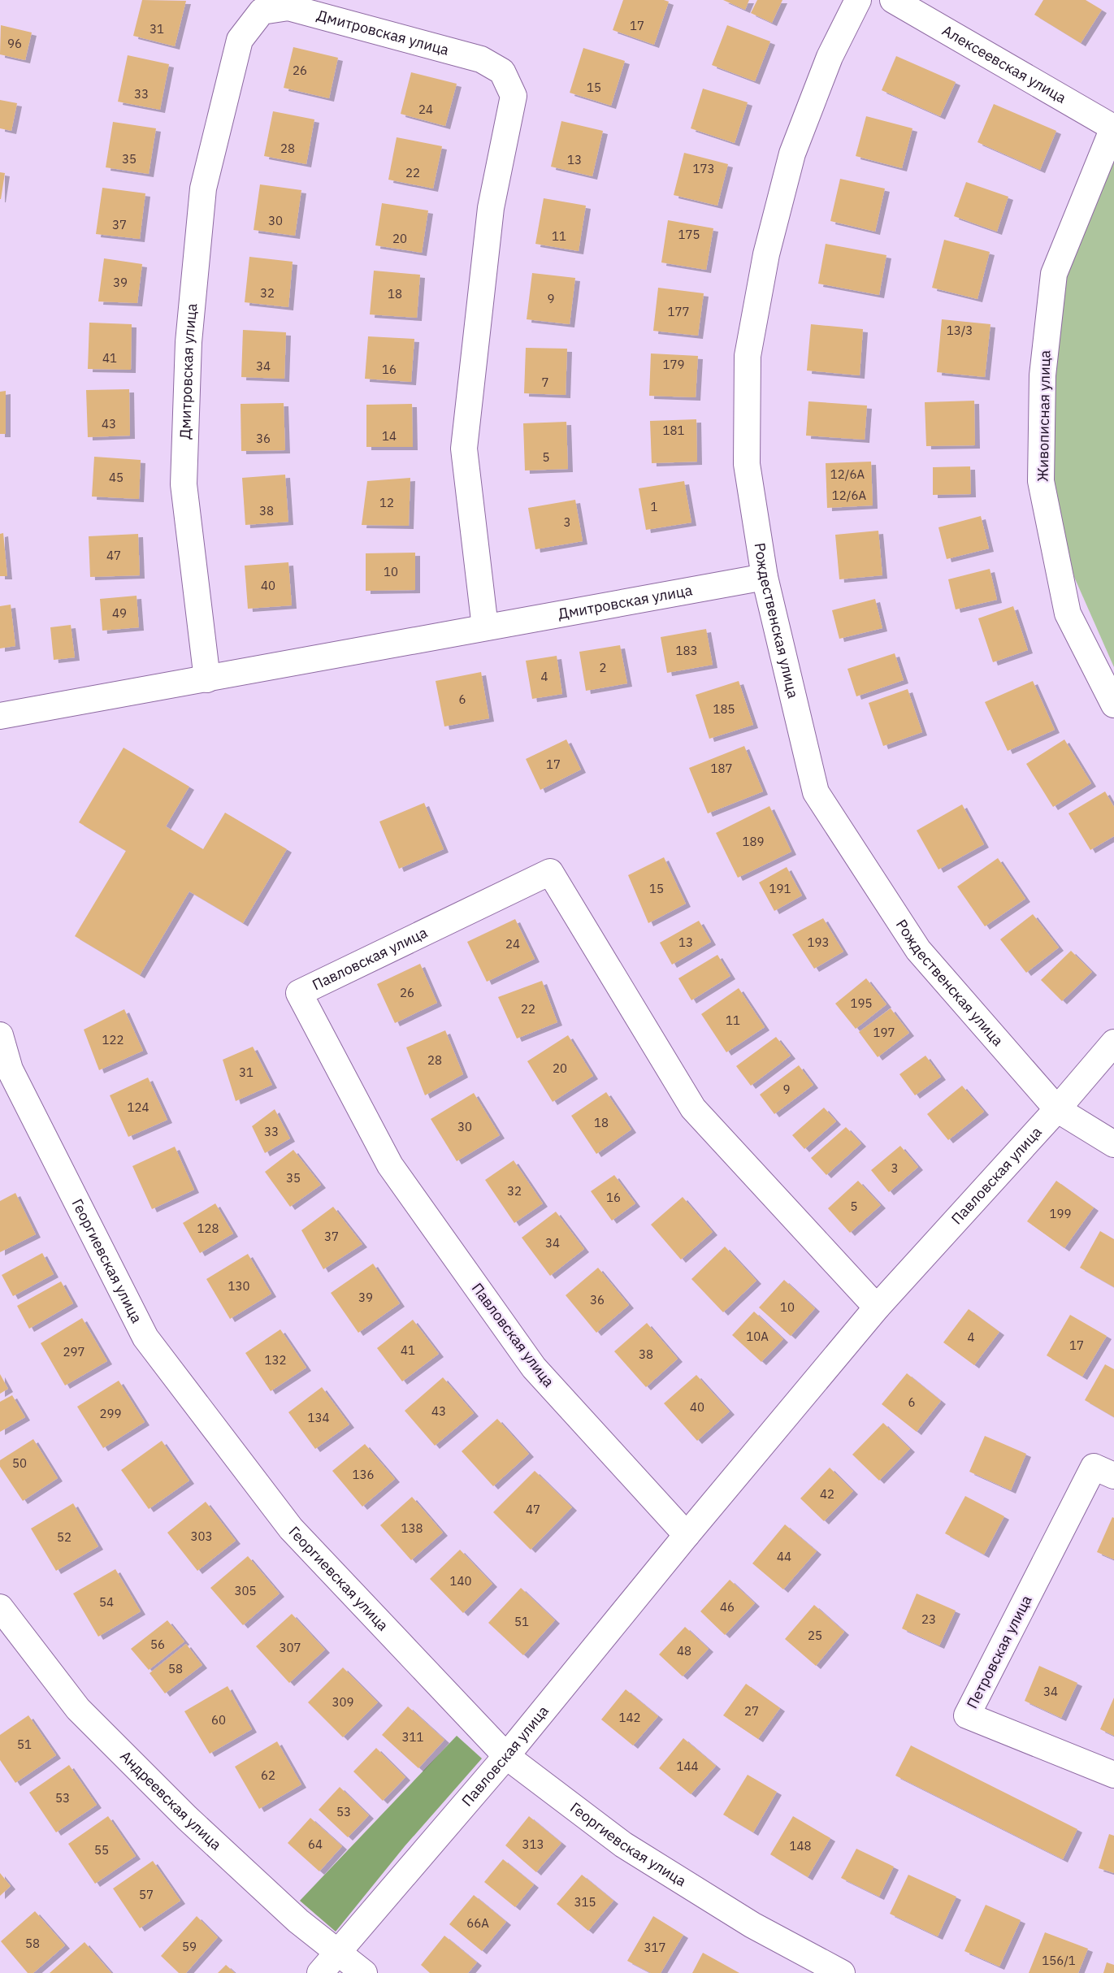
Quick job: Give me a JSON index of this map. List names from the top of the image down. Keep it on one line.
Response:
{"streets":{"street":["Дмитровская улица","Алексеевская улица","Живописная улица","Рождественская улица","Павловская улица","Георгиевская улица","Петровская улица","Андреевская улица"]},"crossings":[["Дмитровская улица","Рождественская улица"],["Алексеевская улица","Живописная улица"],["Рождественская улица","Павловская улица"],["Павловская улица","Георгиевская улица"],["Павловская улица","Андреевская улица"]],"house_numbers":["17","31","96","26","15","33","24","28","35","13","173","22","30","37","175","11","20","39","32","18","9","177","13/3","41","179","34","16","7","43","181","14","36","5","12/6А","45","12/6А","12","1","38","3","47","10","40","49","183","2","4","6","185","17","187","189","15","191","13","193","24","26","195","22","11","197","122","28","20","31","9","124","18","30","33","3","35","32","16","5","199","128","37","34","130","39","36","10","10А","4","17","41","297","38","132","6","40","43","299","134","50","136","42","47","138","303","52","44","140","305","54","46","23","51","25","56","307","48","58","34","309","27","142","60","311","51","144","62","53","53","64","313","148","55","57","315","66А","58","59","317","156/1"]}
